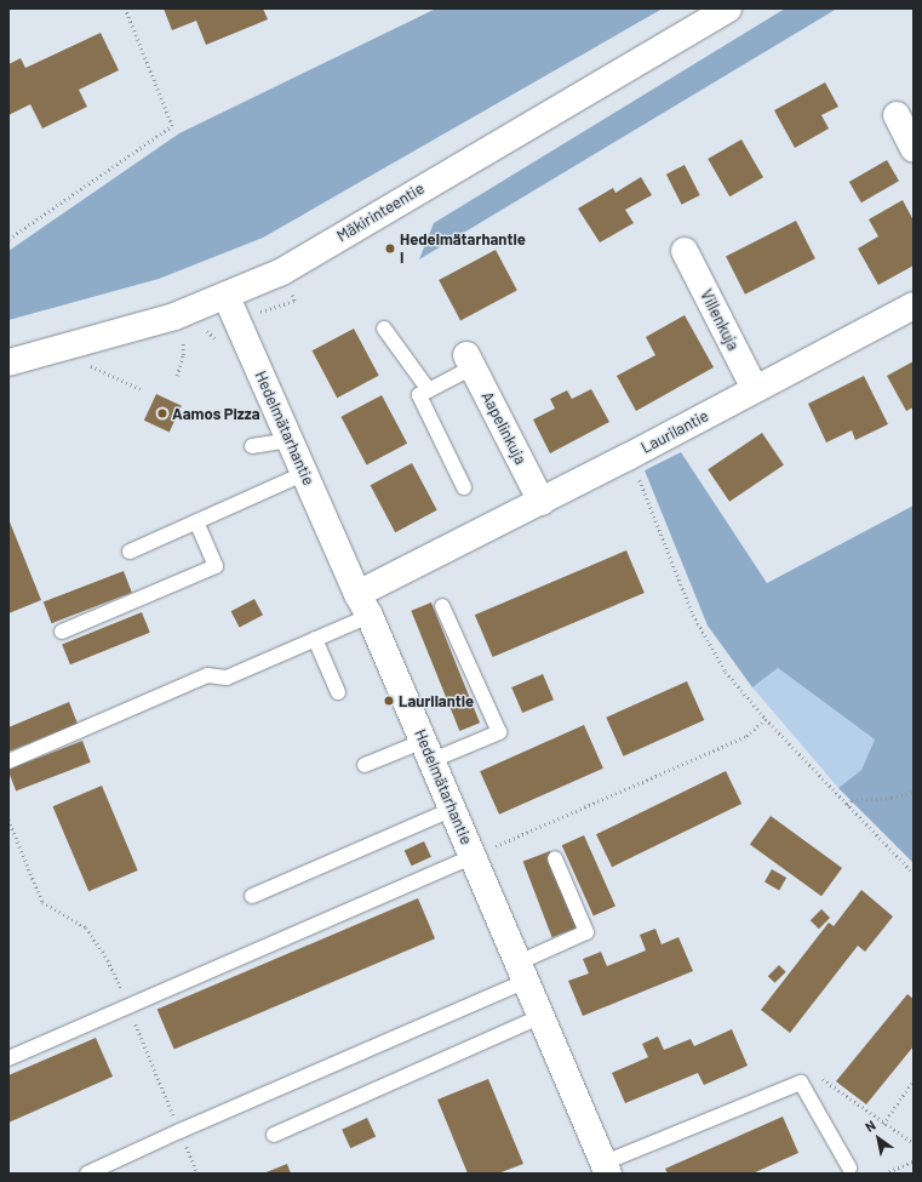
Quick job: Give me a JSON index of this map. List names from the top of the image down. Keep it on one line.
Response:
{"streets":{"street":["Mäkirinteentie","Villenkuja","Hedelmätarhantie","Aapelinkuja","Laurilantie"]},"crossings":[["Mäkirinteentie","Hedelmätarhantie"],["Villenkuja","Laurilantie"],["Hedelmätarhantie","Laurilantie"],["Aapelinkuja","Laurilantie"]],"places":["Hedelmätarhantie I","Aamos Pizza","Laurilantie"],"north":"top left"}
